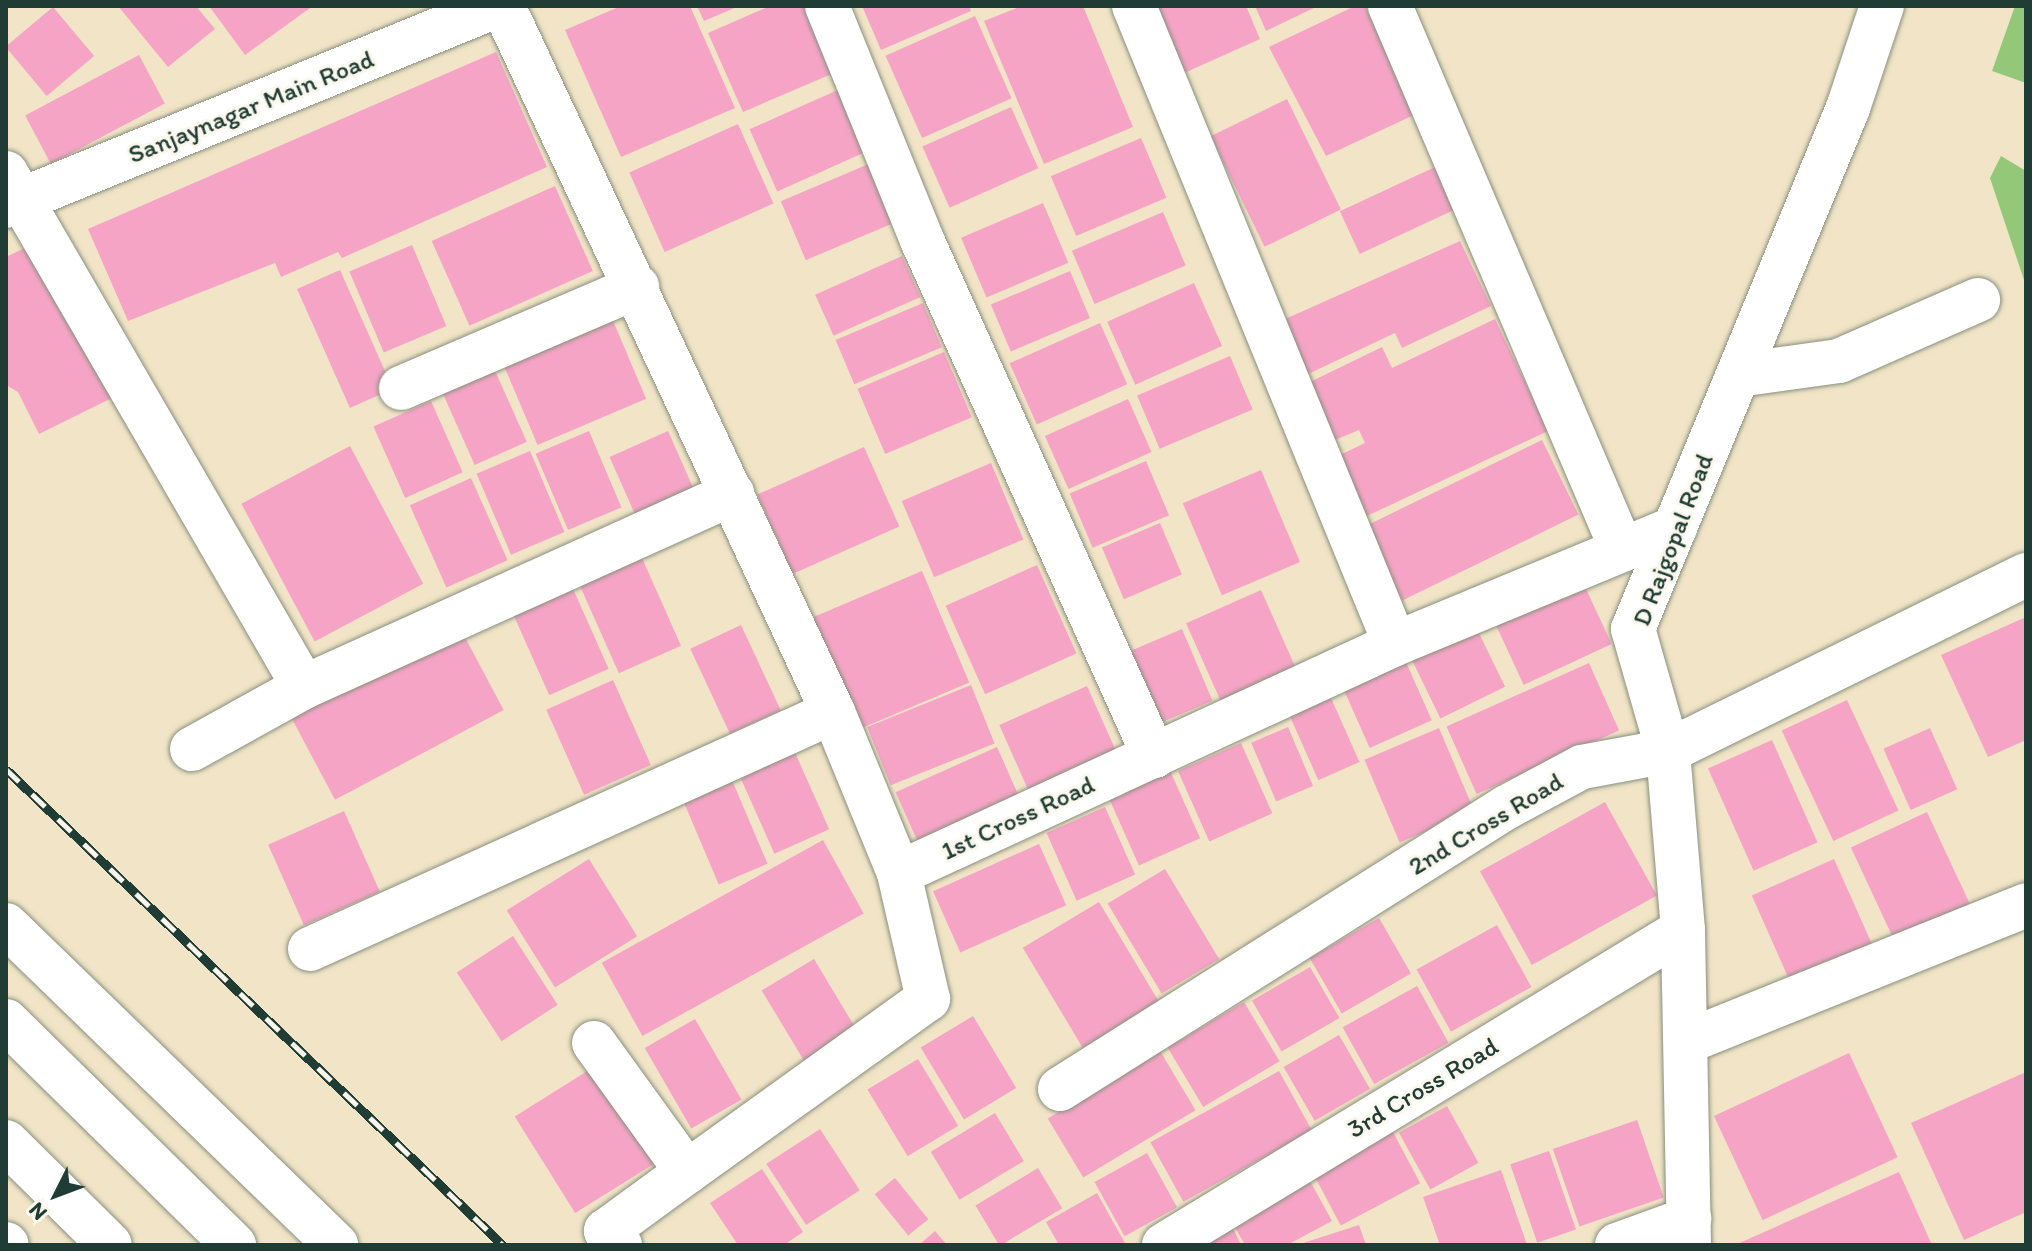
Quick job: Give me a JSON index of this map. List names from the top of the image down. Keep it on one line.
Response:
{"streets":{"main road":["Sanjaynagar Main Road","D Rajgopal Road","1st Cross Road","2nd Cross Road","3rd Cross Road"]},"crossings":[["D Rajgopal Road","1st Cross Road"],["D Rajgopal Road","2nd Cross Road"],["D Rajgopal Road","3rd Cross Road"]],"north":"bottom left"}
